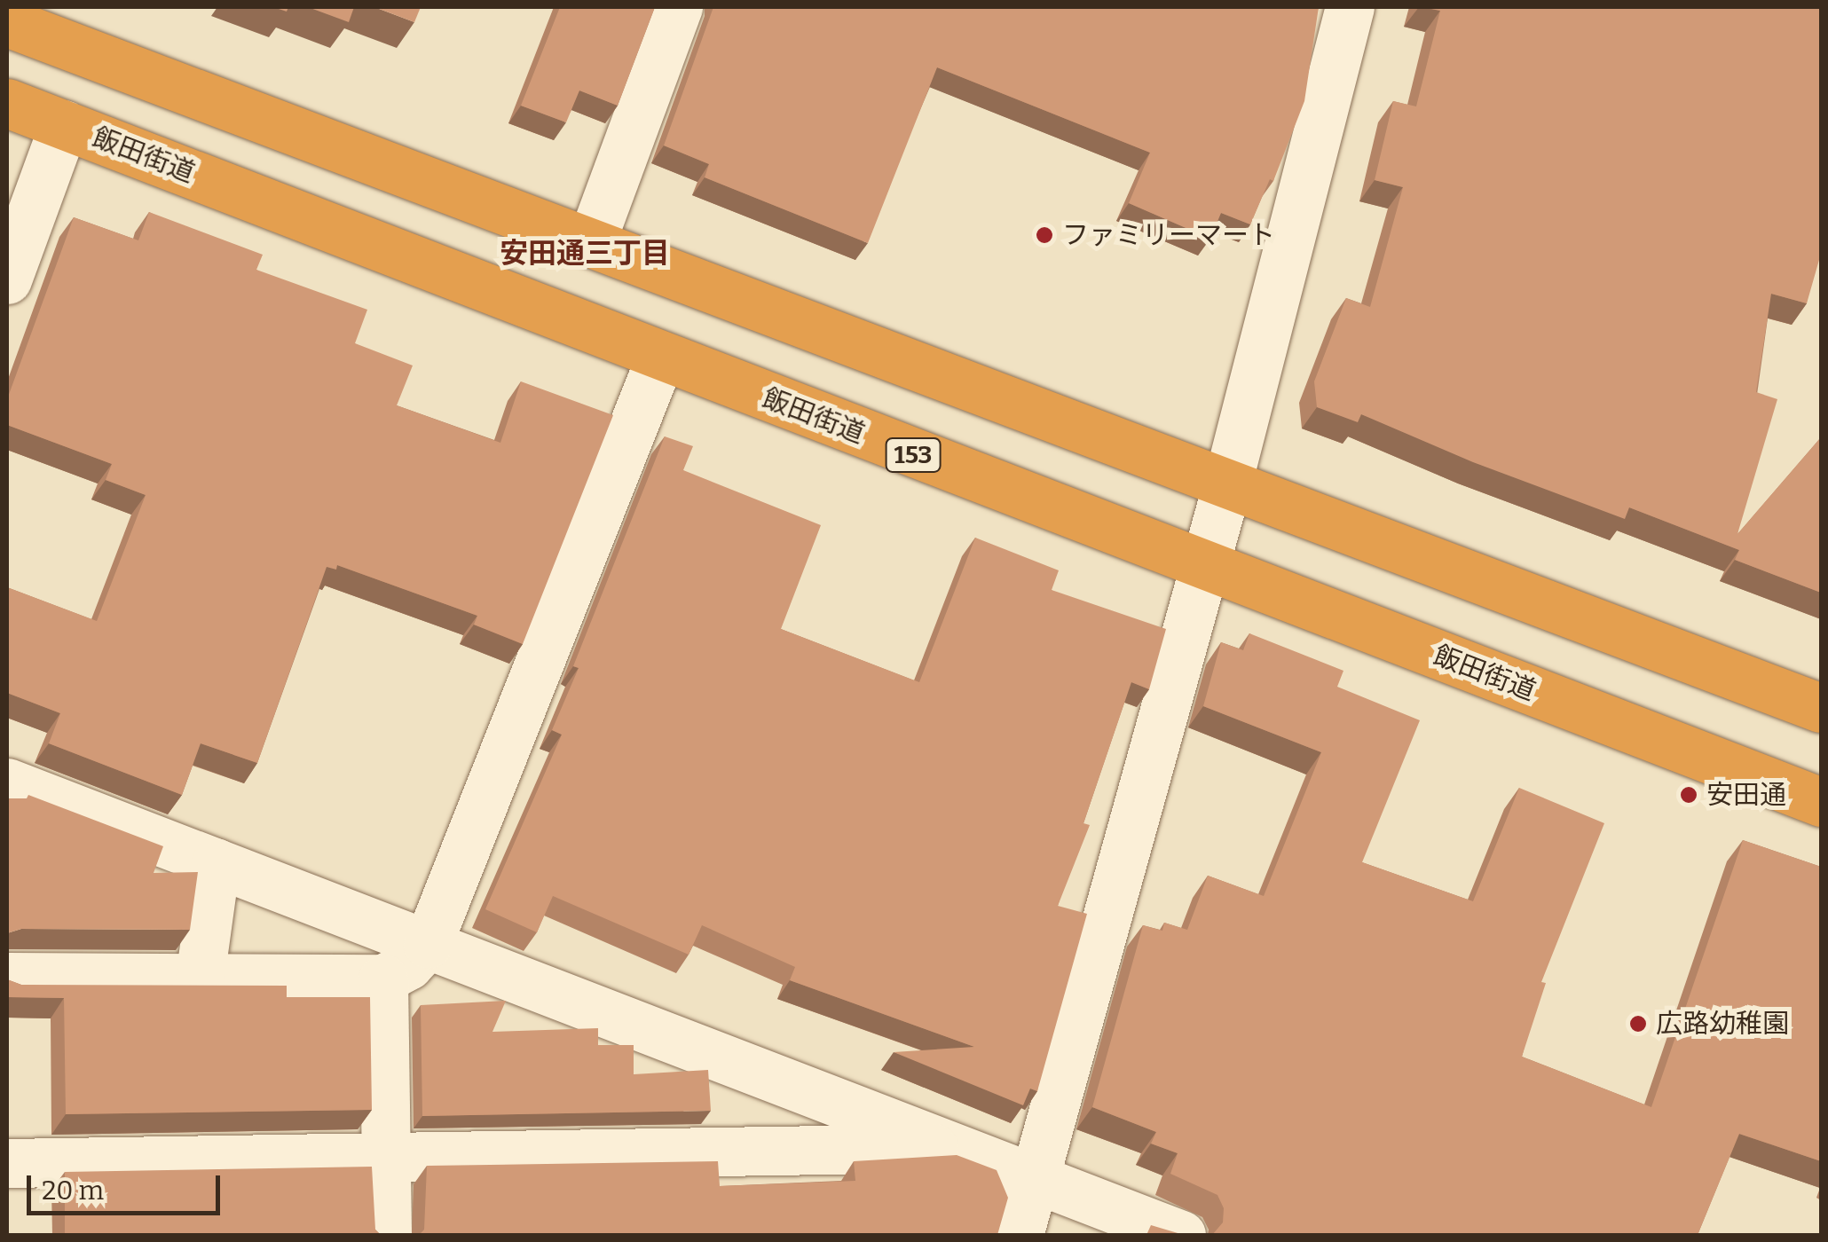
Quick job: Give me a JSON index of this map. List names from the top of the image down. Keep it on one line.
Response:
{"streets":{"highway":["飯田街道","153"]},"districts":["安田通三丁目"],"places":["ファミリーマート","安田通","広路幼稚園"],"scale_bar":"20 m"}
